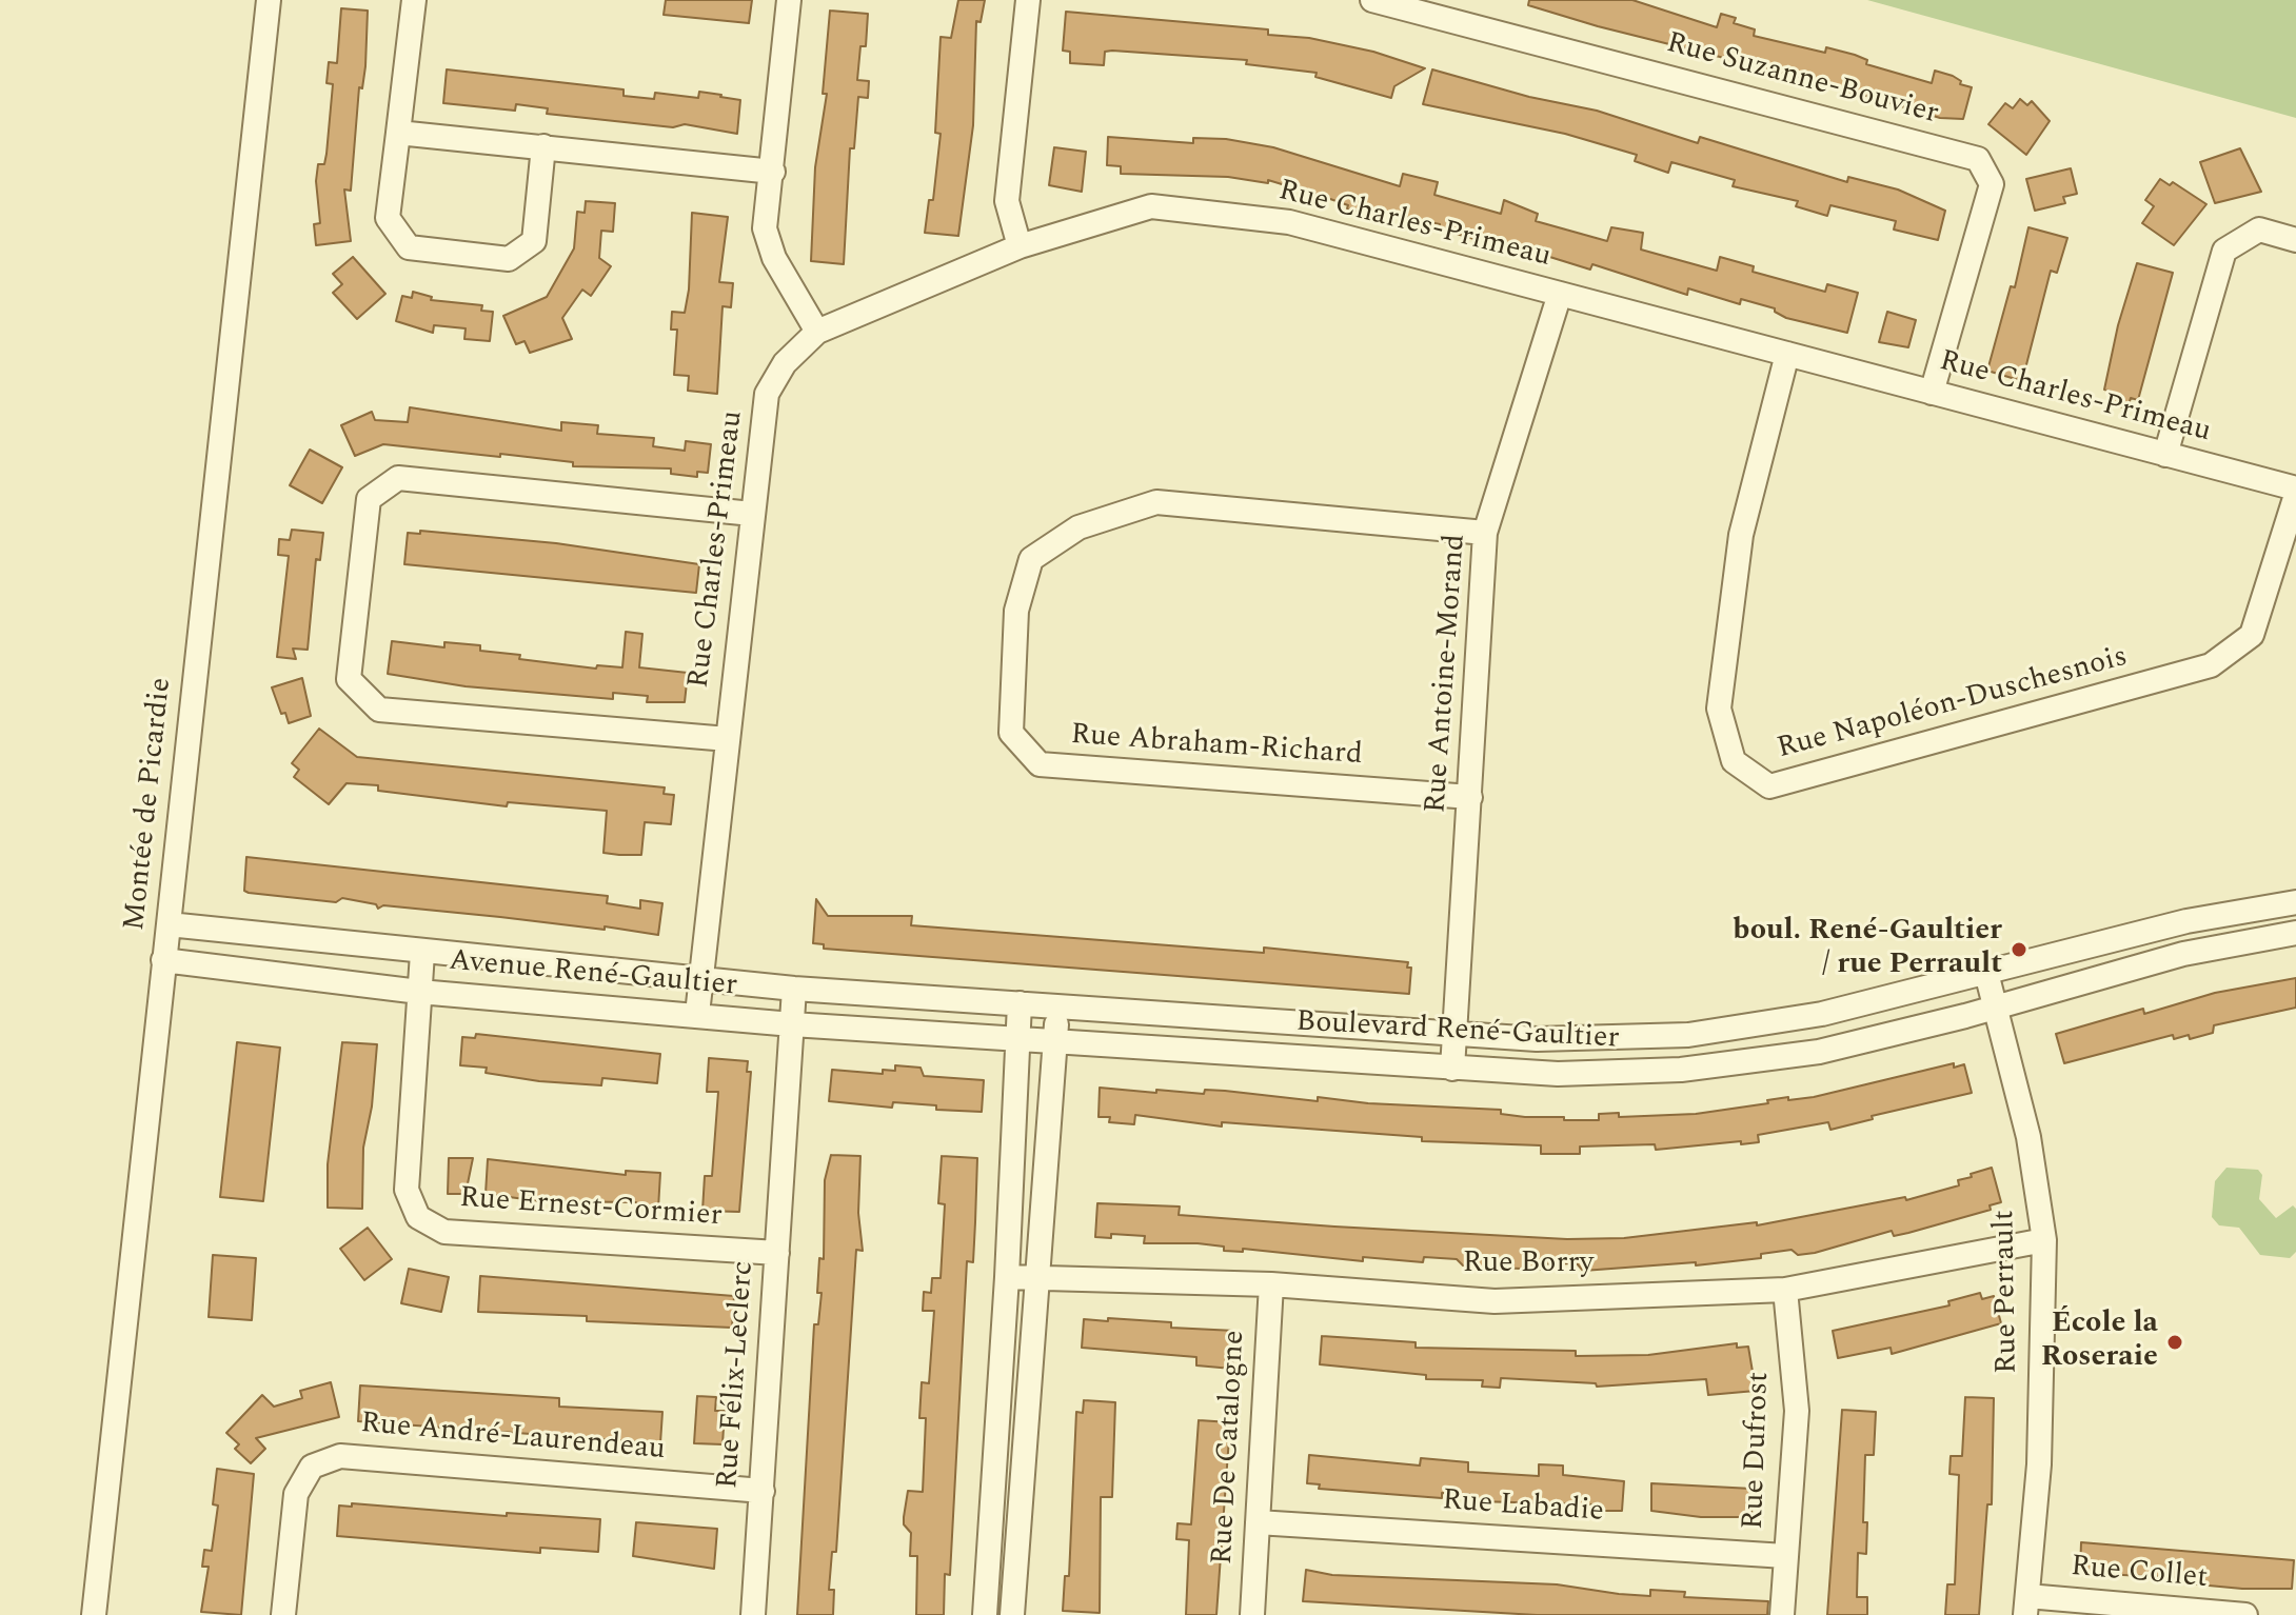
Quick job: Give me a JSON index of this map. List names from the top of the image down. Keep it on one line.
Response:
{"streets":{"street":["Rue Suzanne-Bouvier","Rue Charles-Primeau","Rue Antoine-Morand","Rue Napoléon-Duschesnois","Rue Abraham-Richard","Montée de Picardie","Avenue René-Gaultier","Boulevard René-Gaultier","Rue Ernest-Cormier","Rue Borry","Rue Perrault","Rue Félix-Leclerc","Rue André-Laurendeau","Rue De Catalogne","Rue Dufrost","Rue Labadie","Rue Collet"]},"crossings":[["Rue Suzanne-Bouvier","Rue Charles-Primeau"],["Rue Charles-Primeau","Rue Antoine-Morand"],["Rue Charles-Primeau","Rue Napoléon-Duschesnois"],["Rue Charles-Primeau","Avenue René-Gaultier"],["Rue Antoine-Morand","Rue Abraham-Richard"],["Rue Antoine-Morand","Boulevard René-Gaultier"],["Montée de Picardie","Avenue René-Gaultier"],["Avenue René-Gaultier","Boulevard René-Gaultier"],["Avenue René-Gaultier","Rue Ernest-Cormier"],["Avenue René-Gaultier","Rue Félix-Leclerc"],["Boulevard René-Gaultier","Rue Perrault"],["Rue Ernest-Cormier","Rue Félix-Leclerc"],["Rue Borry","Rue Perrault"],["Rue Borry","Rue De Catalogne"],["Rue Borry","Rue Dufrost"],["Rue Perrault","Rue Collet"],["Rue Félix-Leclerc","Rue André-Laurendeau"],["Rue De Catalogne","Rue Labadie"],["Rue Dufrost","Rue Labadie"]],"places":["boul. René-Gaultier / rue Perrault","École la Roseraie"]}
